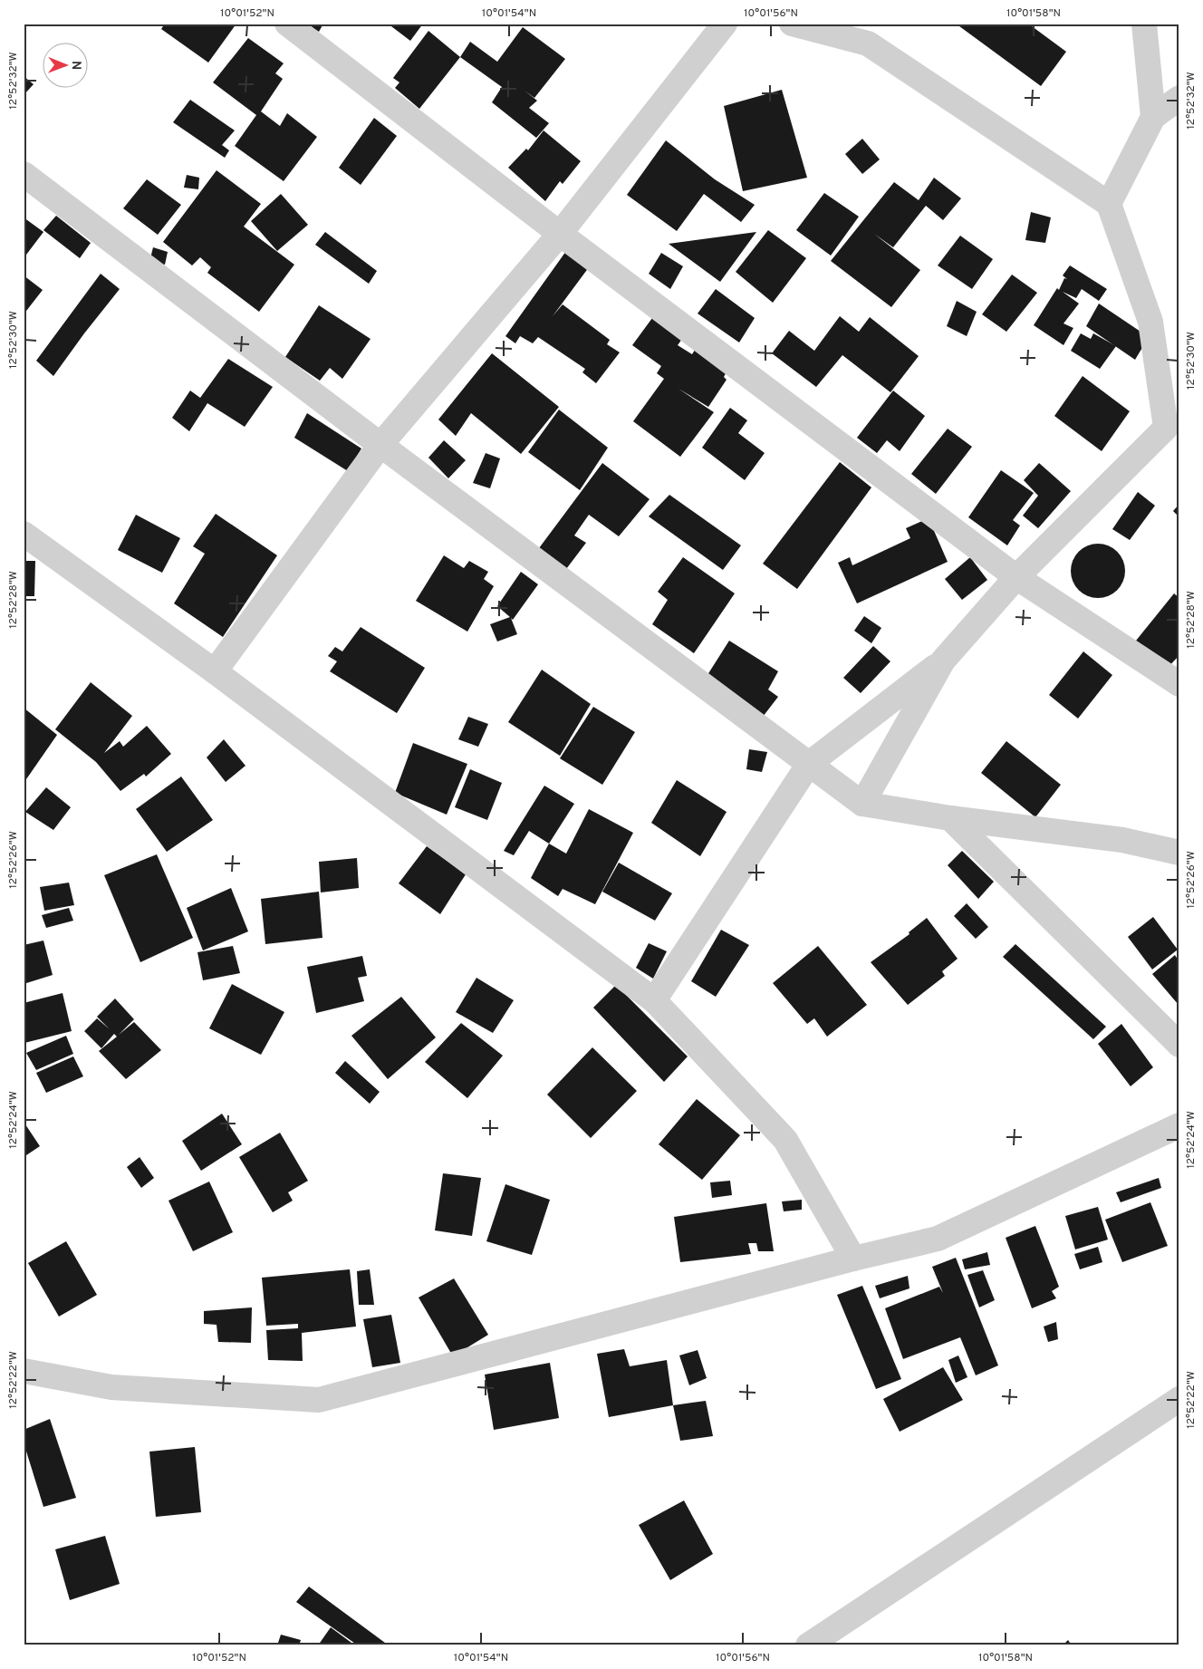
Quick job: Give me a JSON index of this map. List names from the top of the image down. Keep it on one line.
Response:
{"north":"right","coordinates":["10°01'52\"N","10°01'54\"N","10°01'56\"N","10°01'58\"N","12°52'32\"W","12°52'30\"W","12°52'28\"W","12°52'26\"W","12°52'24\"W","12°52'22\"W"]}
